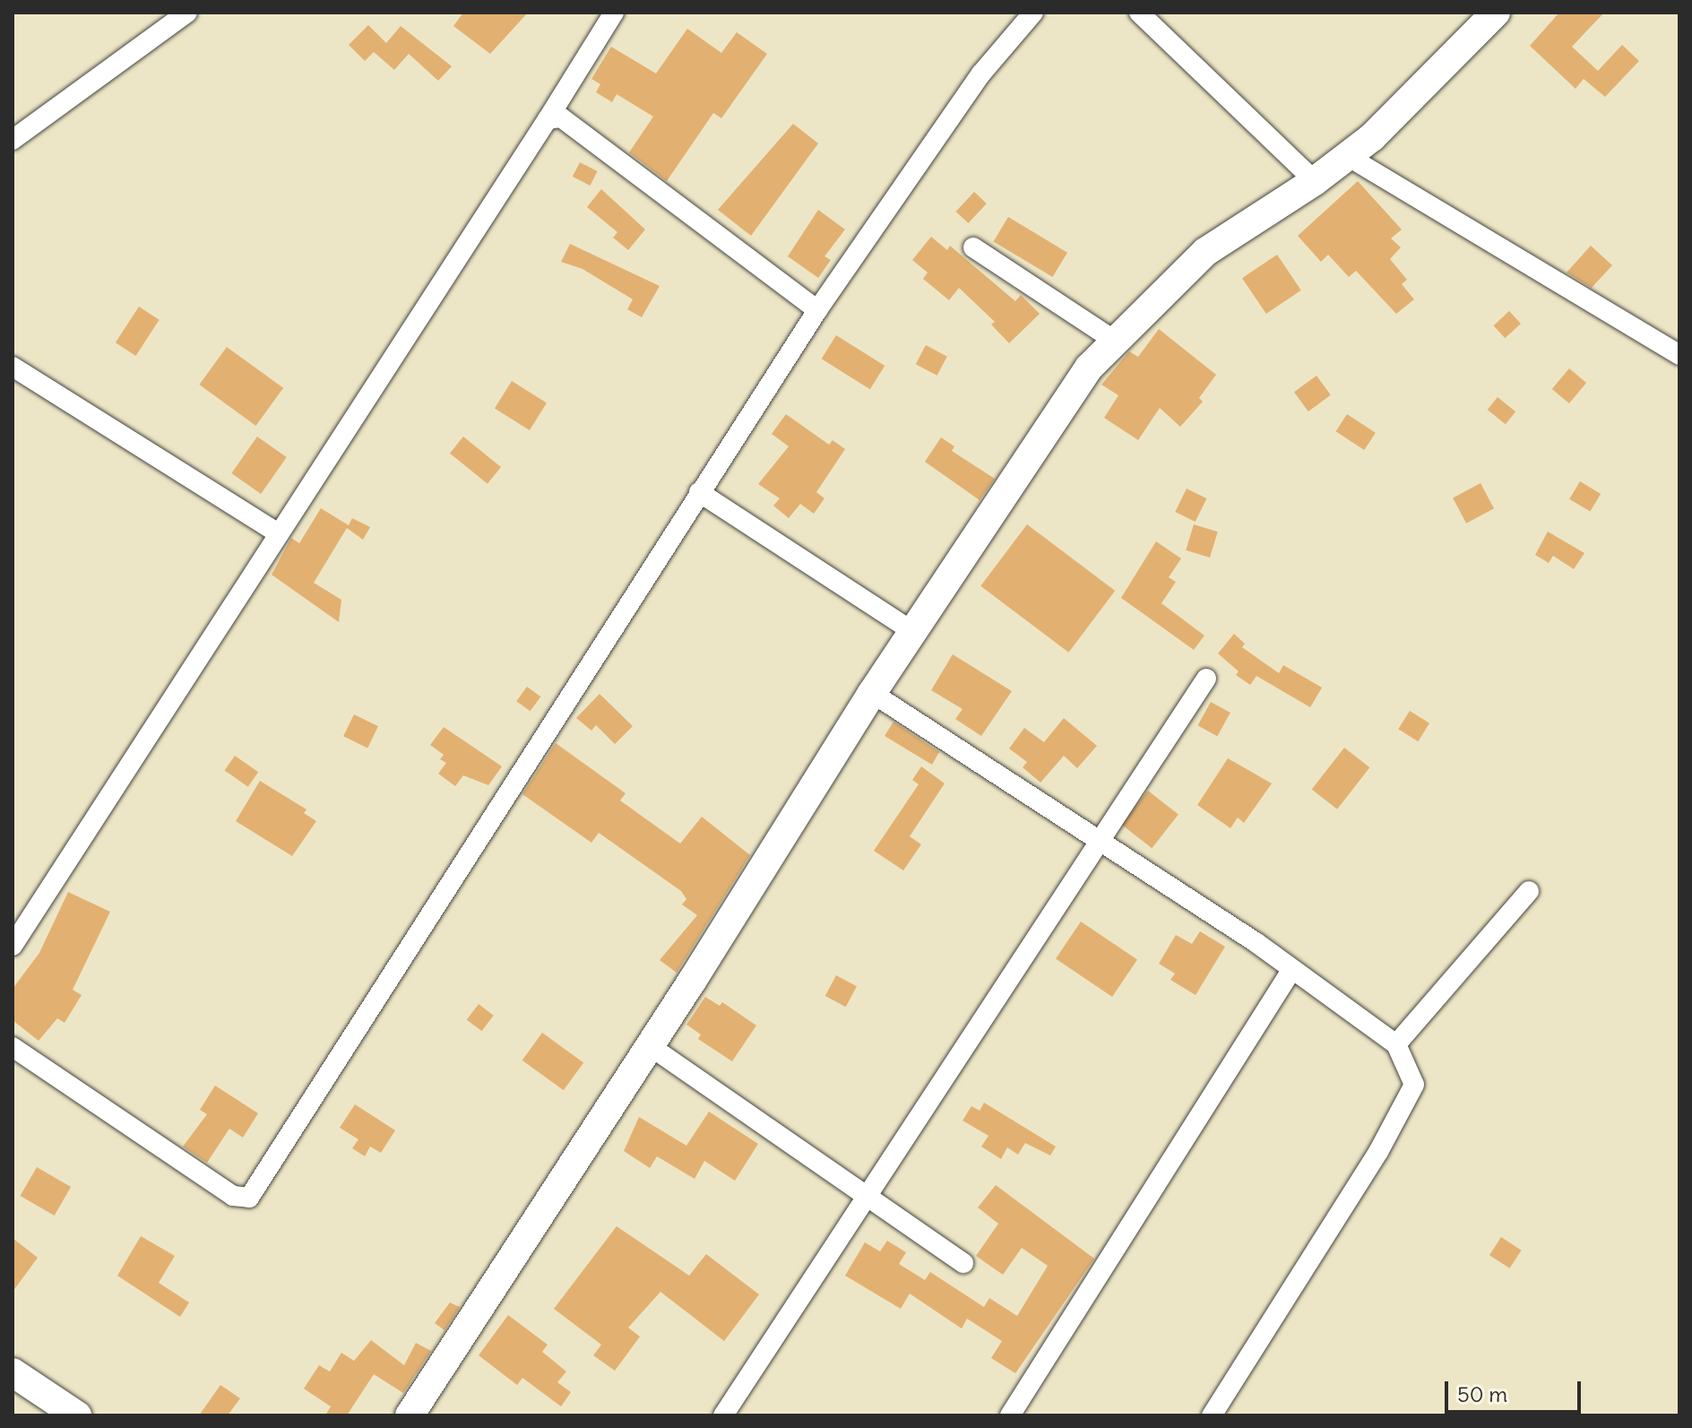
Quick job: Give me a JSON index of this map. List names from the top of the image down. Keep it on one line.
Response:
{"scale_bar":"50 m"}
